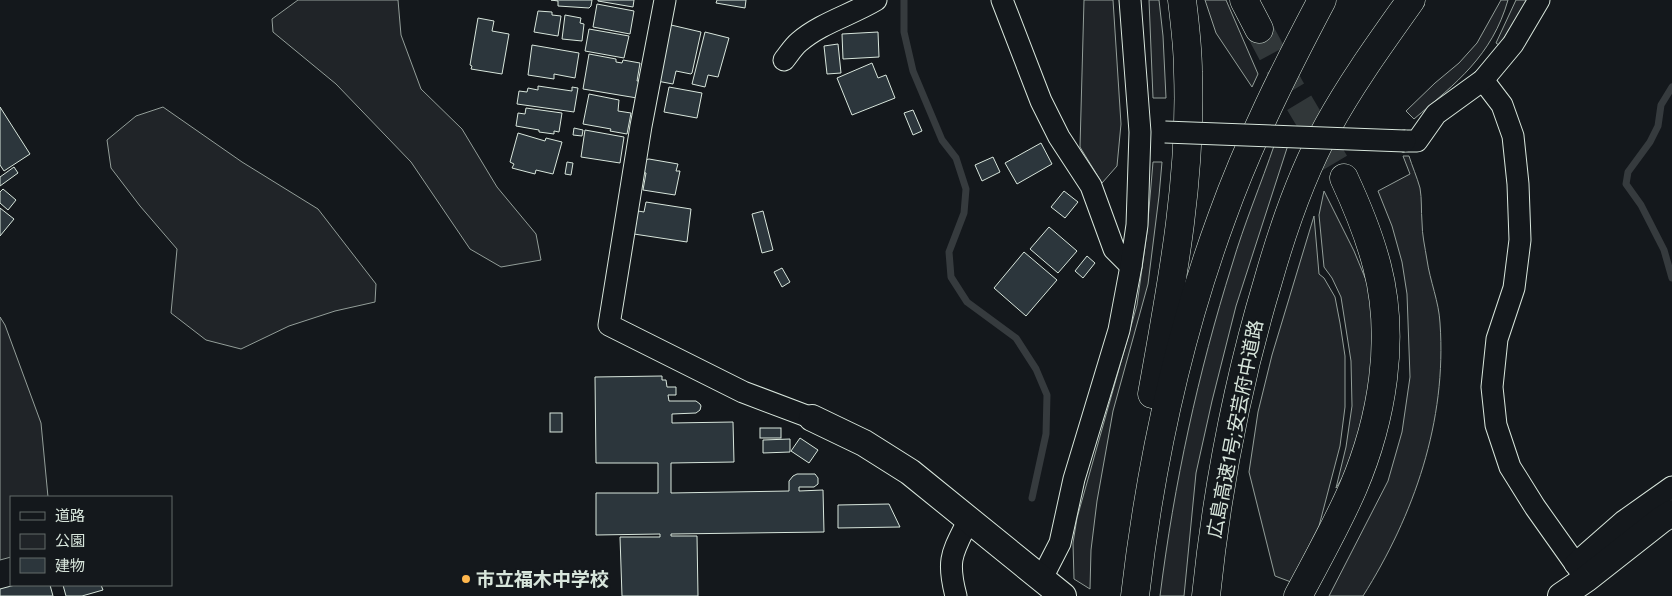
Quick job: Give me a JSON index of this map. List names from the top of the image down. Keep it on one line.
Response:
{"streets":{"highway":["広島高速1号;安芸府中道路"]},"places":["市立福木中学校"],"legend":["道路","公園","建物"]}
